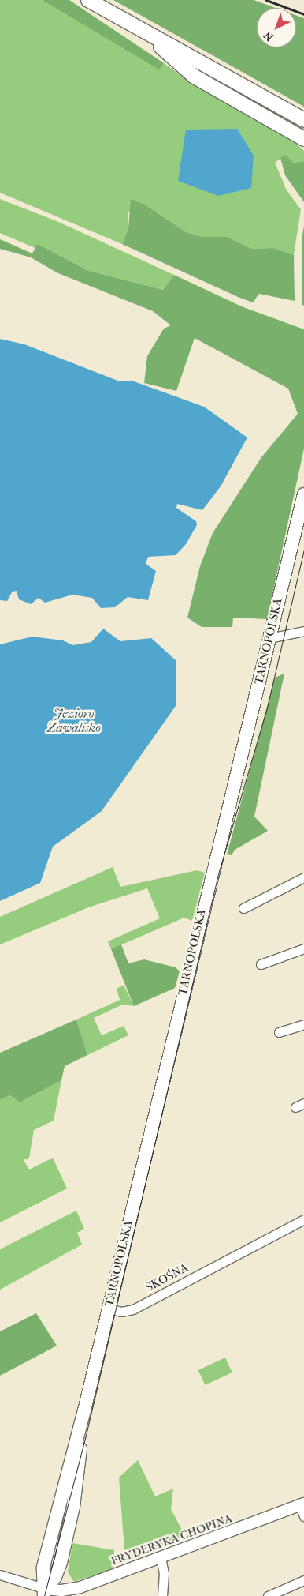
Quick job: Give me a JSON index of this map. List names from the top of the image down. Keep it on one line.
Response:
{"streets":{"main road":["TARNOPOLSKA"],"street":["SKOŚNA","FRYDERYKA CHOPINA"]},"crossings":[["TARNOPOLSKA","SKOŚNA"],["TARNOPOLSKA","FRYDERYKA CHOPINA"]],"water":["Jezioro Zawalisko"],"north":"bottom left"}
